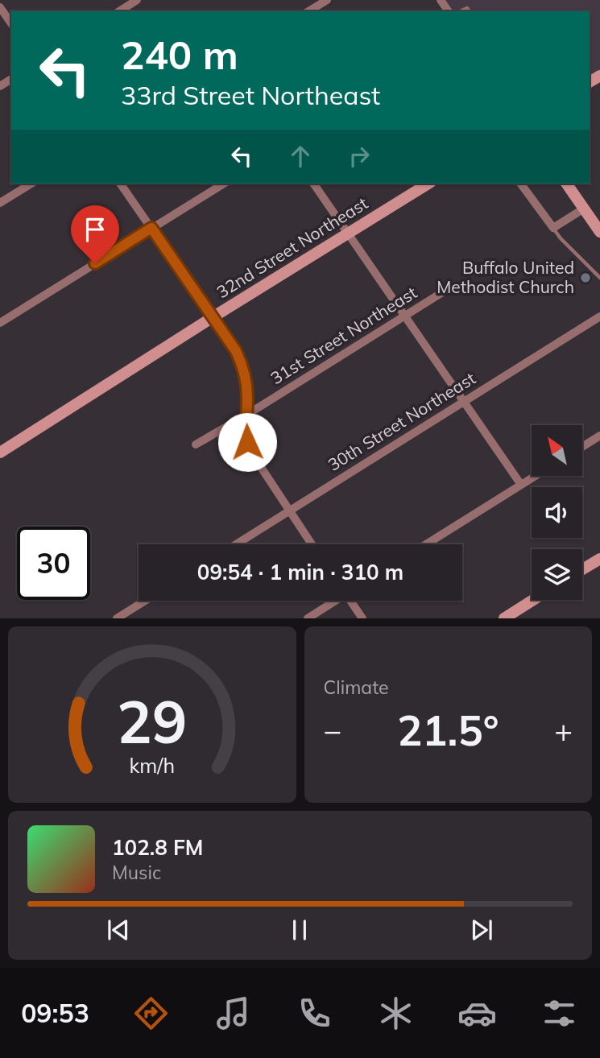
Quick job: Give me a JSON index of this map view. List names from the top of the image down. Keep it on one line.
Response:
{"streets":{"main road":["32nd Street Northeast"],"street":["31st Street Northeast","30th Street Northeast"]},"places":["Buffalo United Methodist Church"],"north":"top left","page":{"turn":["240 m","33rd Street Northeast"],"limit":"30","trip":"09:54 · 1 min · 310 m","tile":"Climate","heat":["−","21.5°","+"],"song":["102.8 FM","Music"],"tabs":"09:53","gauge":["29","km/h"]}}
